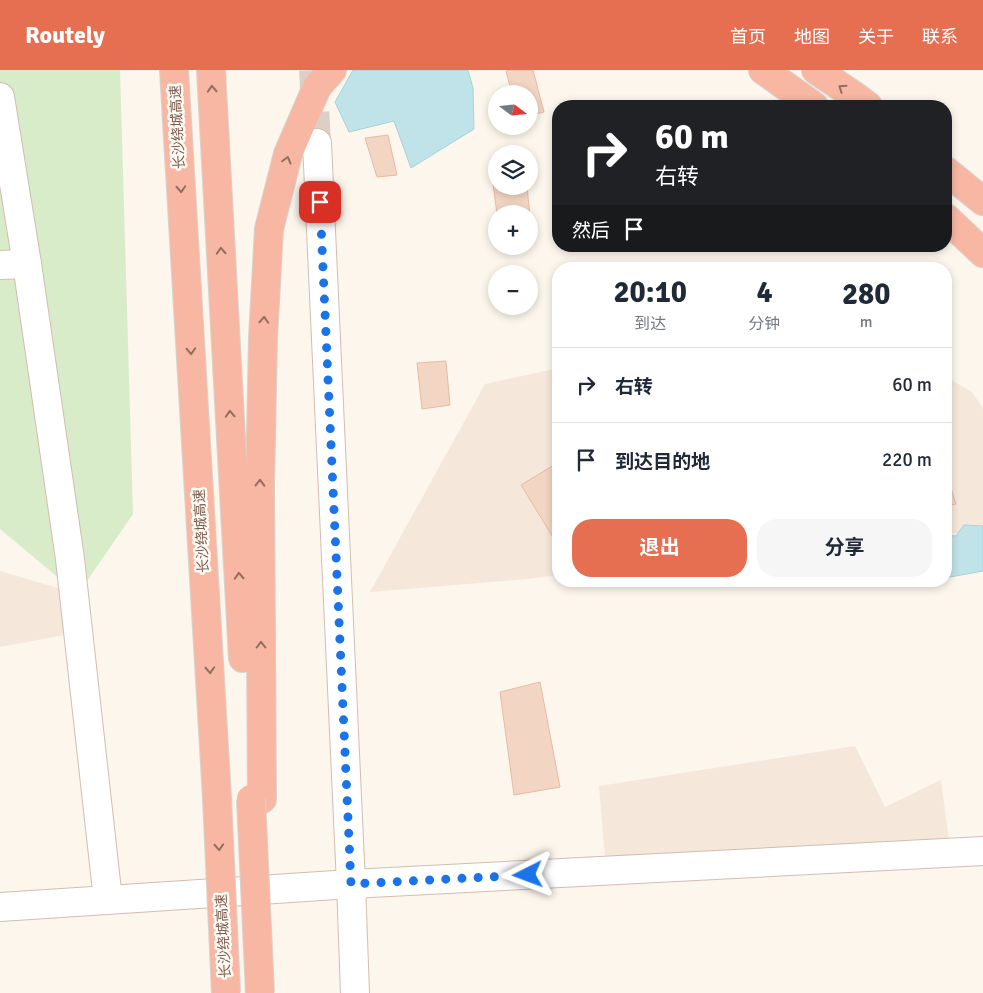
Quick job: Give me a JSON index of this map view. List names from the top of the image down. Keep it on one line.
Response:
{"streets":{"highway":["长沙绕城高速"]},"north":"right","page":{"header":"Routely","nav":["首页","地图","关于","联系"],"map_buttons":["+","−"],"turn":["60 m","右转"],"then":"然后","eta":["20:10","到达","4","分钟","280","m"],"list":[{"name":"右转","value":"60 m"},{"name":"到达目的地","value":"220 m"}],"buttons":["退出","分享"]}}
